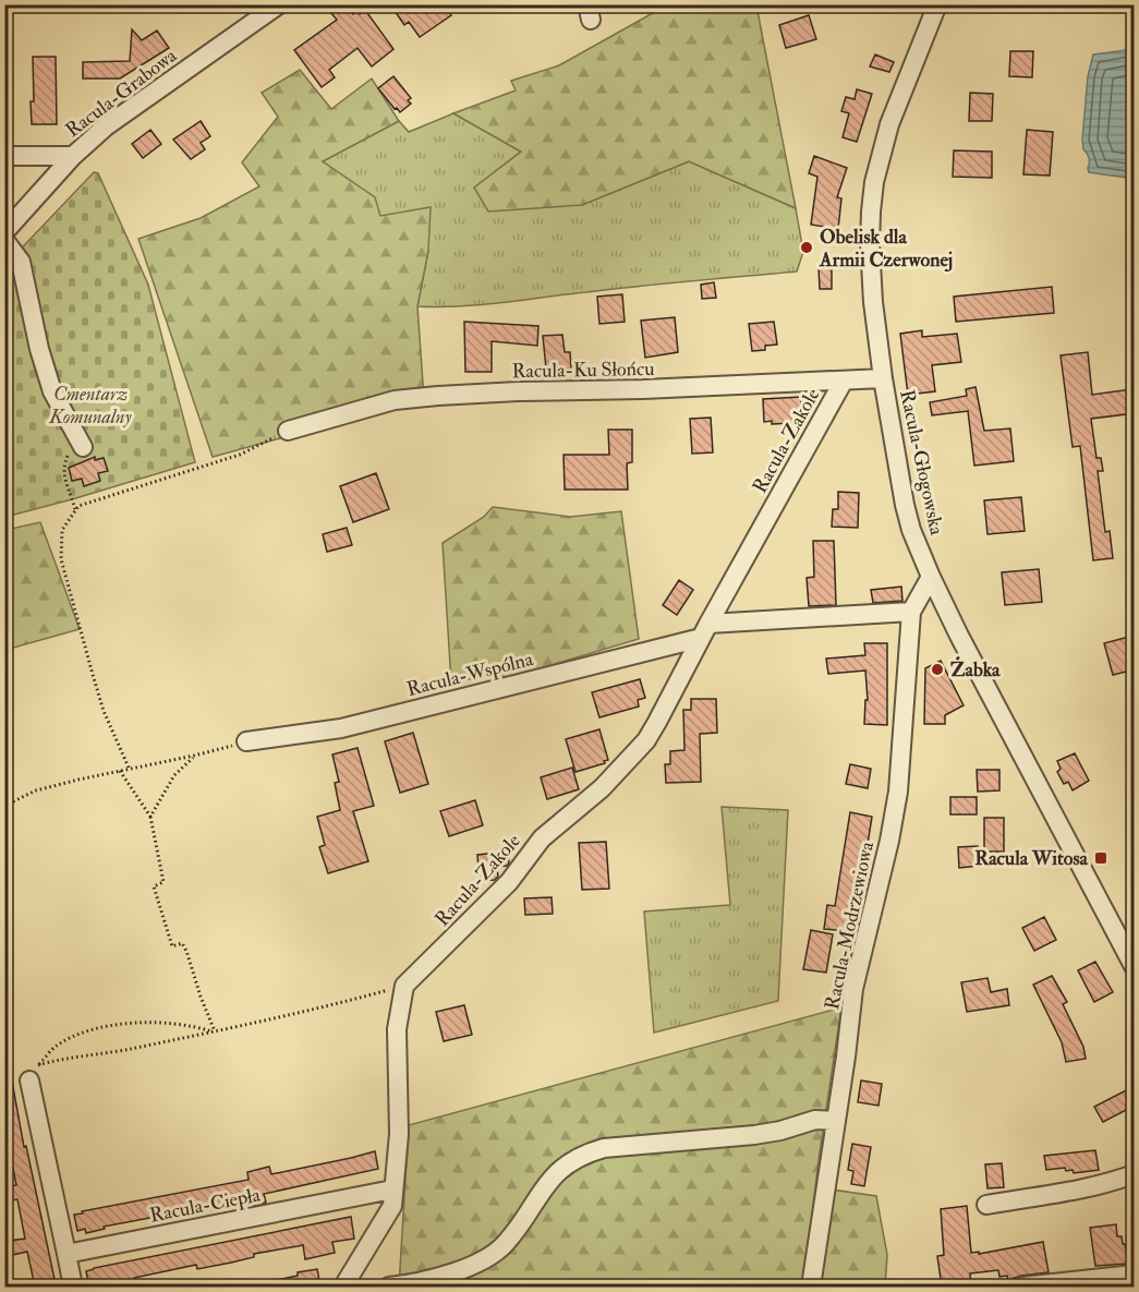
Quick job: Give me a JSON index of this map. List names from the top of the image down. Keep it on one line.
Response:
{"streets":{"street":["Racula-Grabowa","Racula-Ku Słońcu","Racula-Zakole","Racula-Głogowska","Racula-Wspólna","Racula-Modrzewiowa","Racula-Ciepła"]},"crossings":[["Racula-Ku Słońcu","Racula-Zakole"],["Racula-Ku Słońcu","Racula-Głogowska"],["Racula-Zakole","Racula-Wspólna"],["Racula-Głogowska","Racula-Modrzewiowa"]],"parks":["Cmentarz Komunalny"],"places":{"other":["Obelisk dla Armii Czerwonej","Żabka"],"transit":["Racula Witosa"]}}
